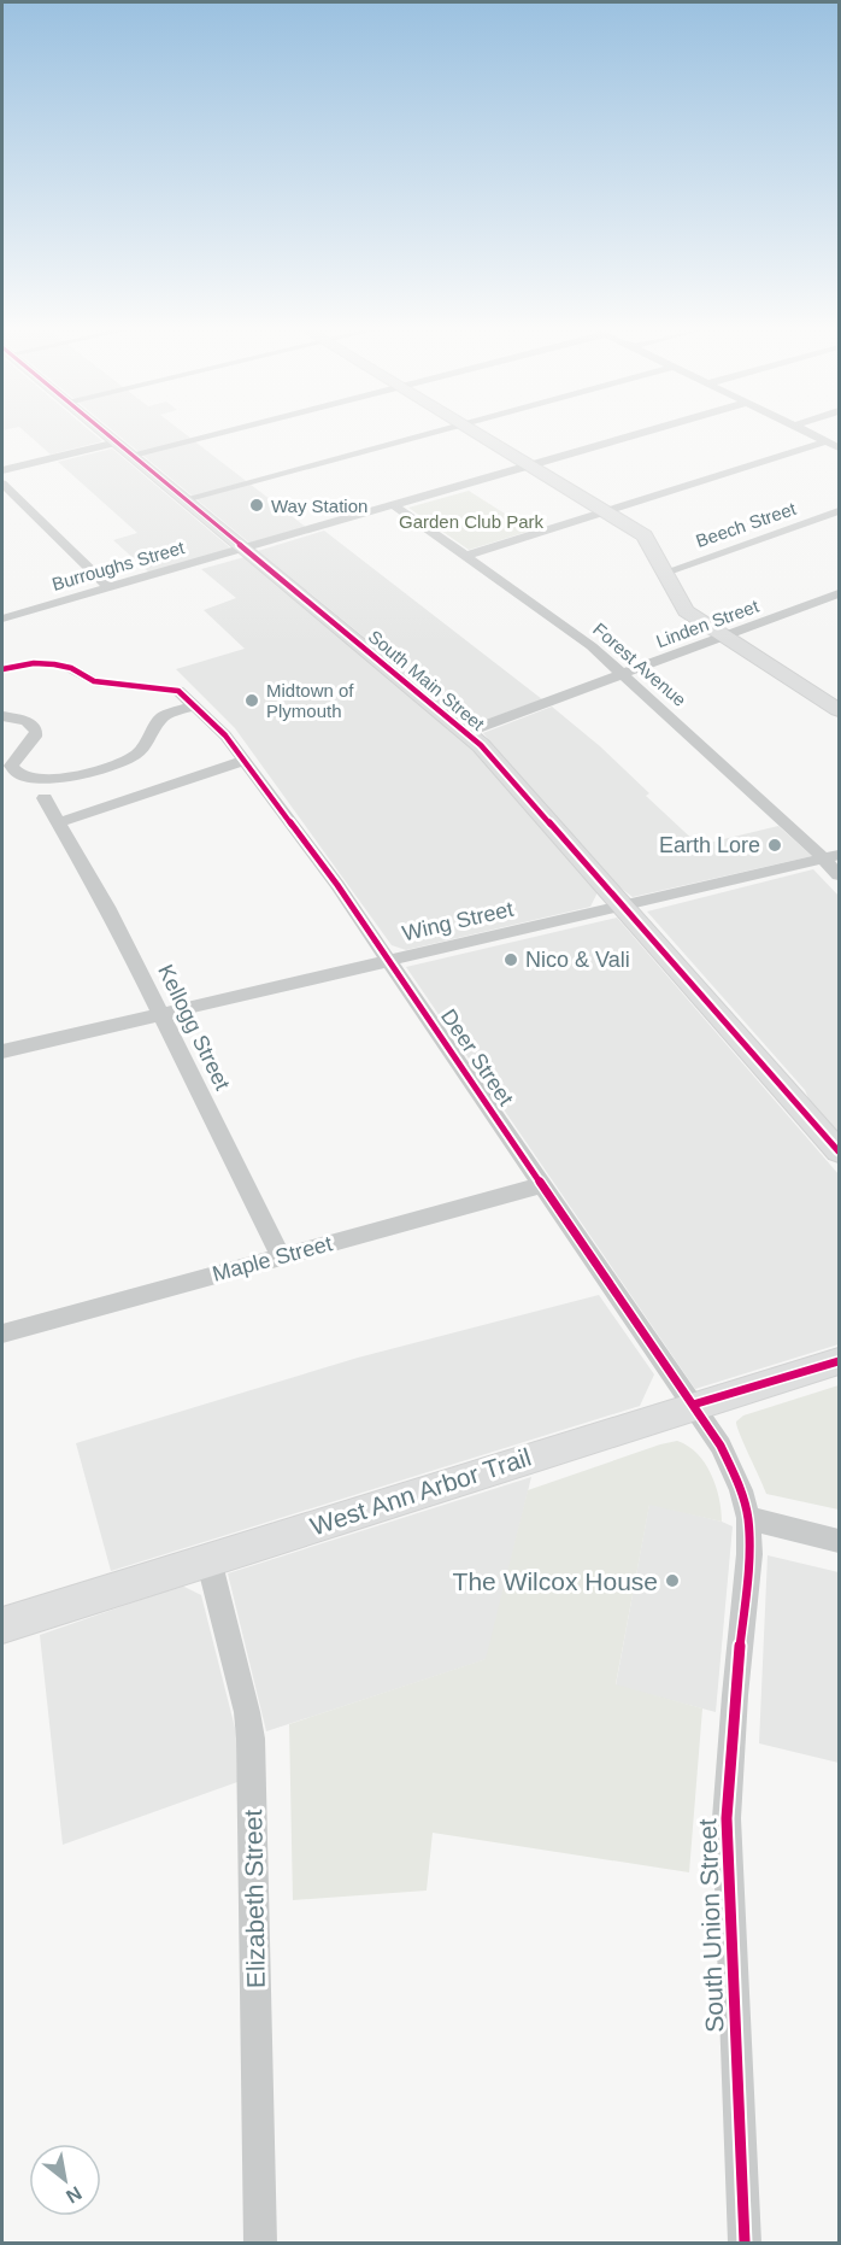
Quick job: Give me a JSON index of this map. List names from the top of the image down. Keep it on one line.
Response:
{"streets":{"main road":["South Main Street","West Ann Arbor Trail"],"street":["Beech Street","Burroughs Street","Linden Street","Forest Avenue","Wing Street","Kellogg Street","Deer Street","Maple Street","Elizabeth Street","South Union Street"]},"crossings":[["Burroughs Street","Forest Avenue"],["Burroughs Street","South Main Street"],["Linden Street","Forest Avenue"],["Linden Street","South Main Street"],["Forest Avenue","Wing Street"],["South Main Street","Wing Street"],["Wing Street","Kellogg Street"],["Wing Street","Deer Street"],["Kellogg Street","Maple Street"],["Deer Street","Maple Street"],["Deer Street","West Ann Arbor Trail"],["Deer Street","South Union Street"],["West Ann Arbor Trail","Elizabeth Street"],["West Ann Arbor Trail","South Union Street"]],"parks":["Garden Club Park"],"places":["Way Station","Midtown of Plymouth","Earth Lore","Nico & Vali","The Wilcox House"],"north":"bottom right"}
